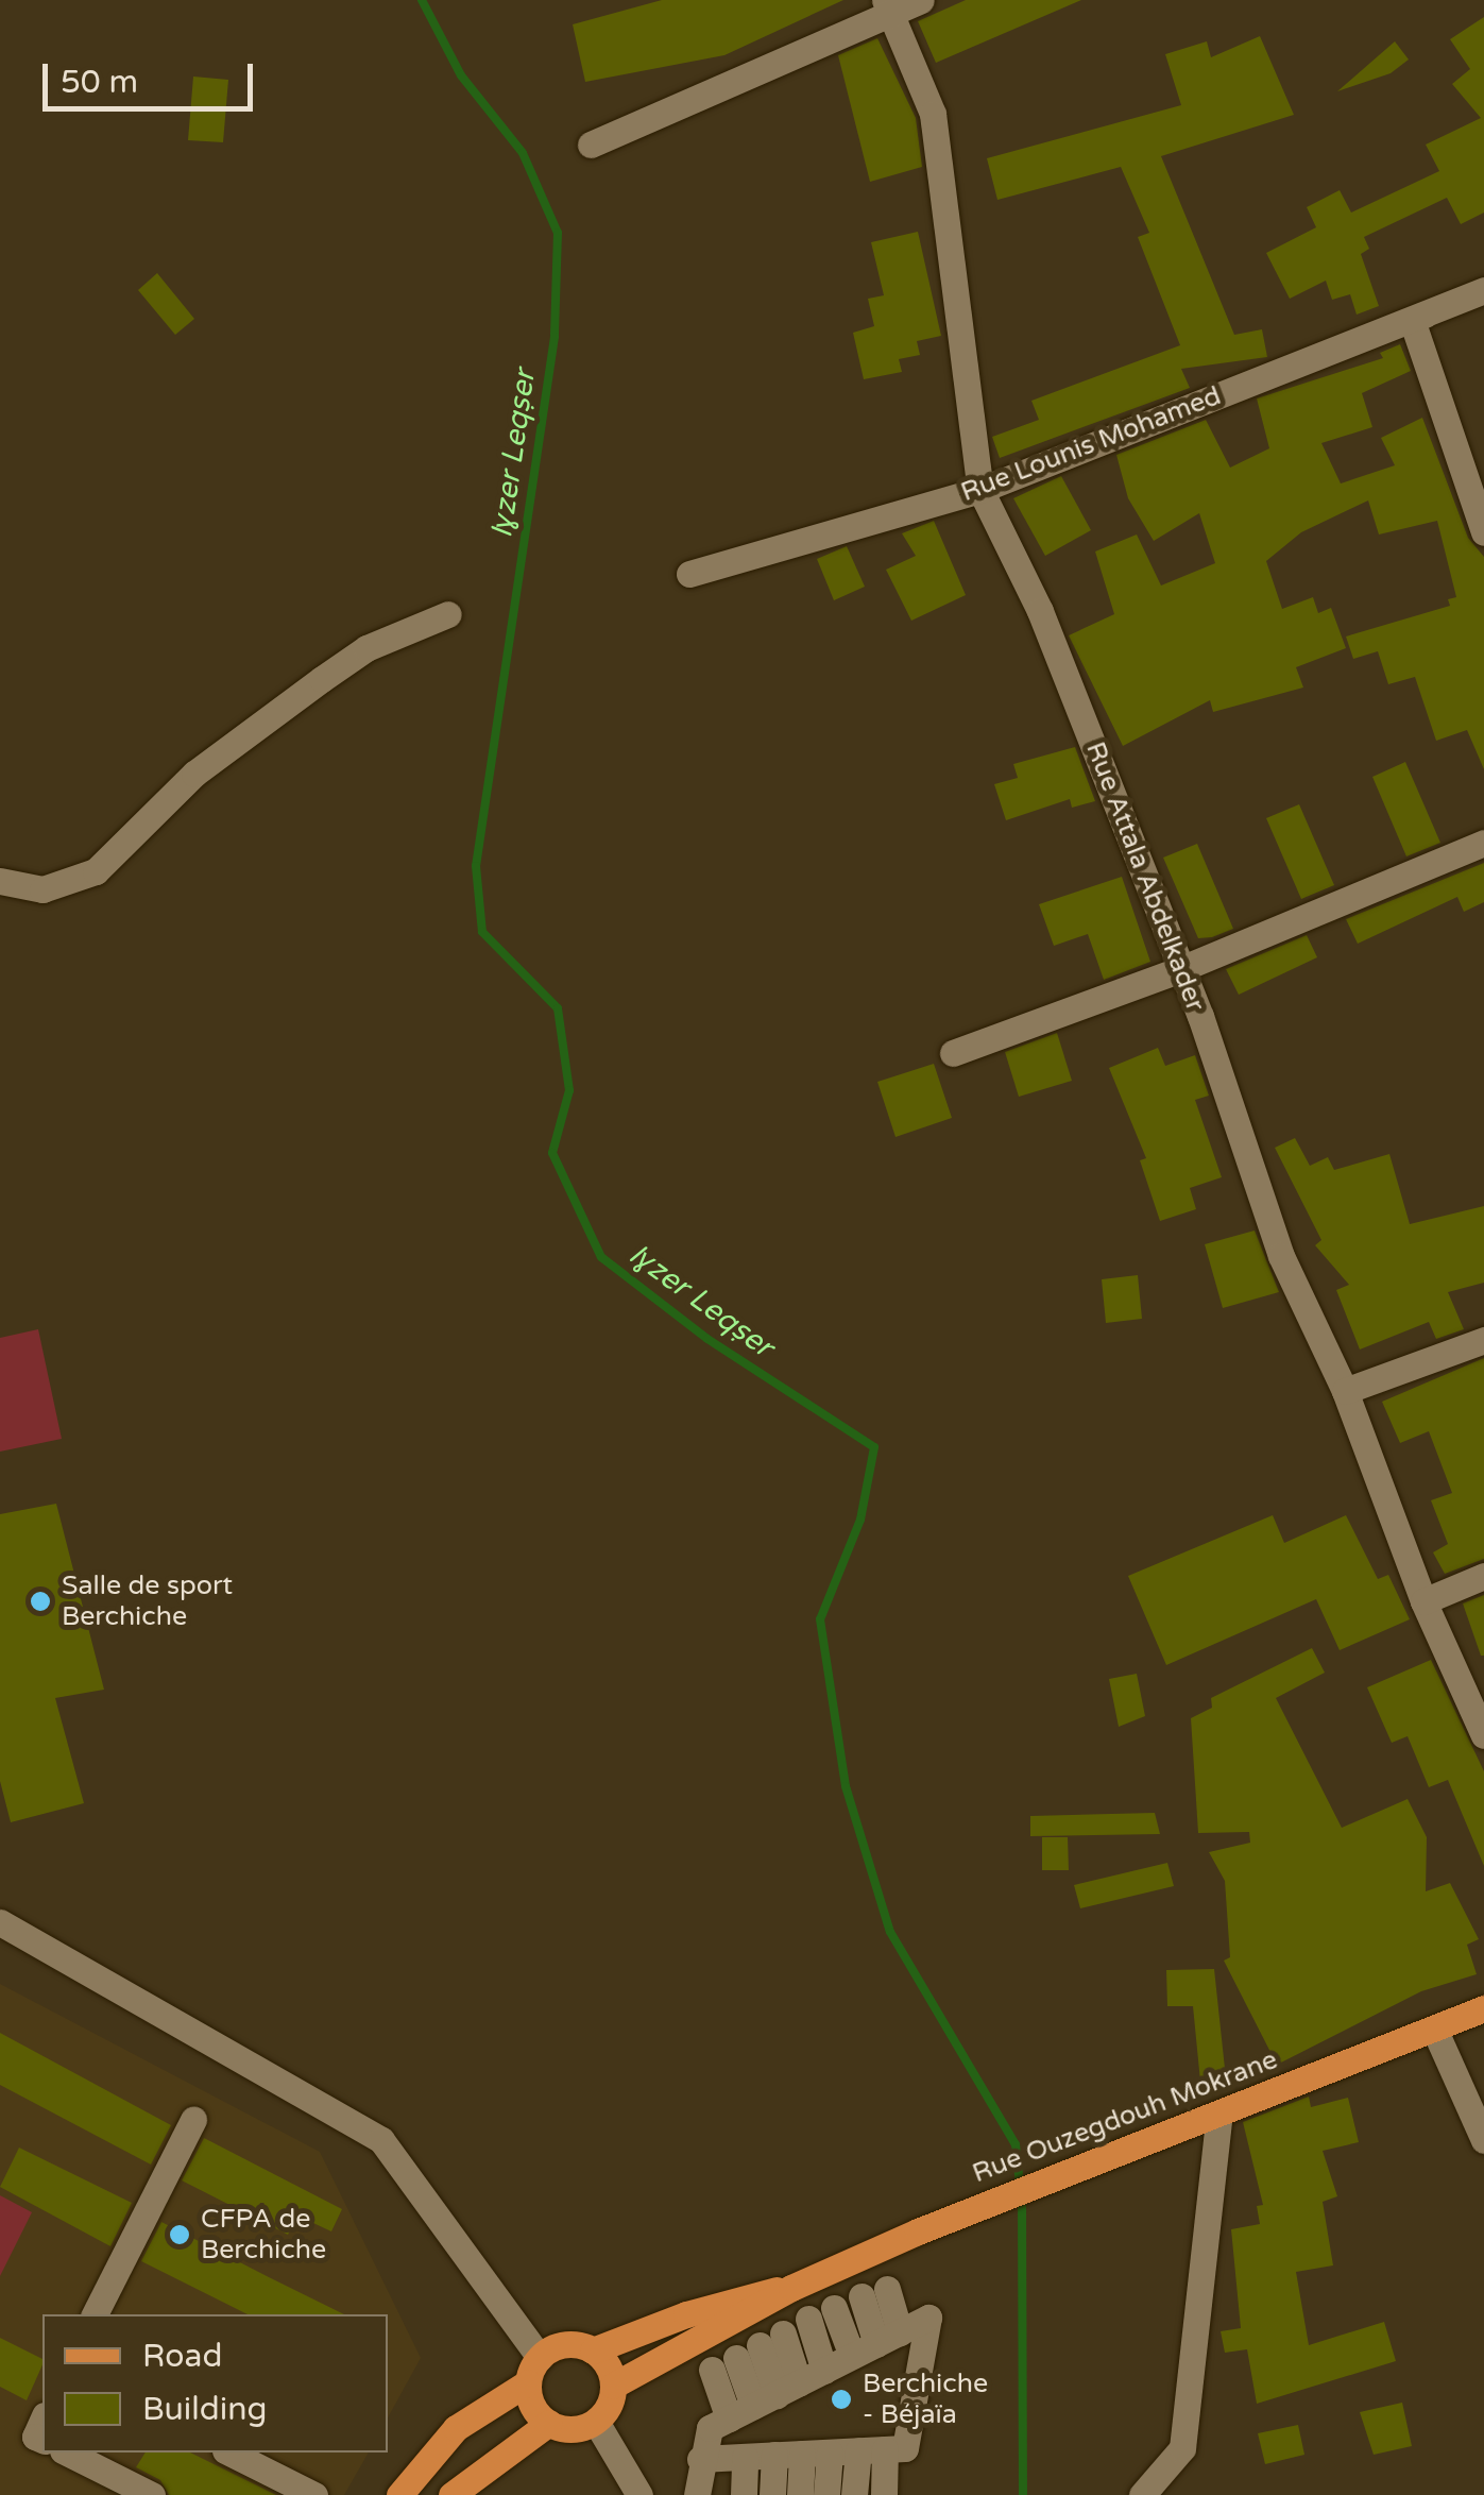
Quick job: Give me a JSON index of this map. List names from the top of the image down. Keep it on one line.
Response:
{"streets":{"main road":["Rue Ouzegdouh Mokrane"],"street":["Rue Lounis Mohamed","Rue Attala Abdelkader"]},"crossings":[["Rue Lounis Mohamed","Rue Attala Abdelkader"]],"water":["Iɣzer Leqṣer"],"places":["Salle de sport Berchiche","CFPA de Berchiche","Berchiche - Béjaïa"],"legend":["Road","Building"],"scale_bar":"50 m"}
